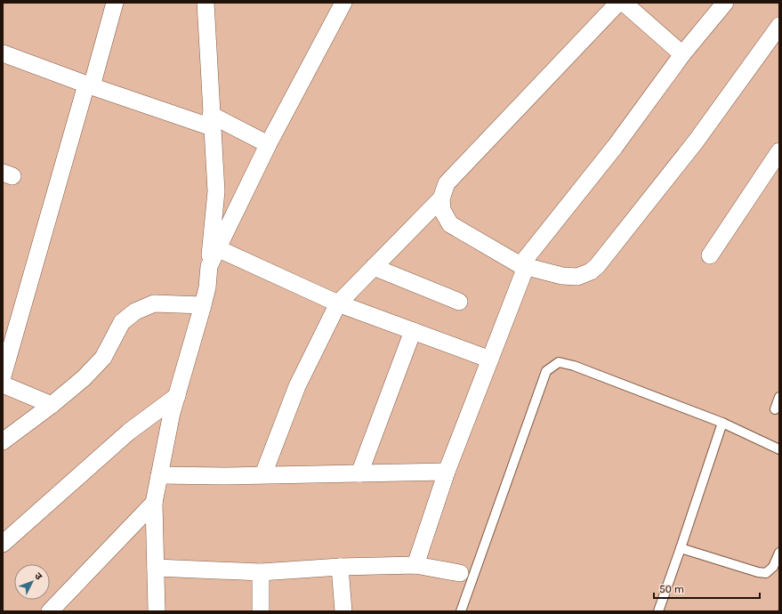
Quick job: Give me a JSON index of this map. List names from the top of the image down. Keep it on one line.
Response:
{"scale_bar":"50 m","north":"top right"}
